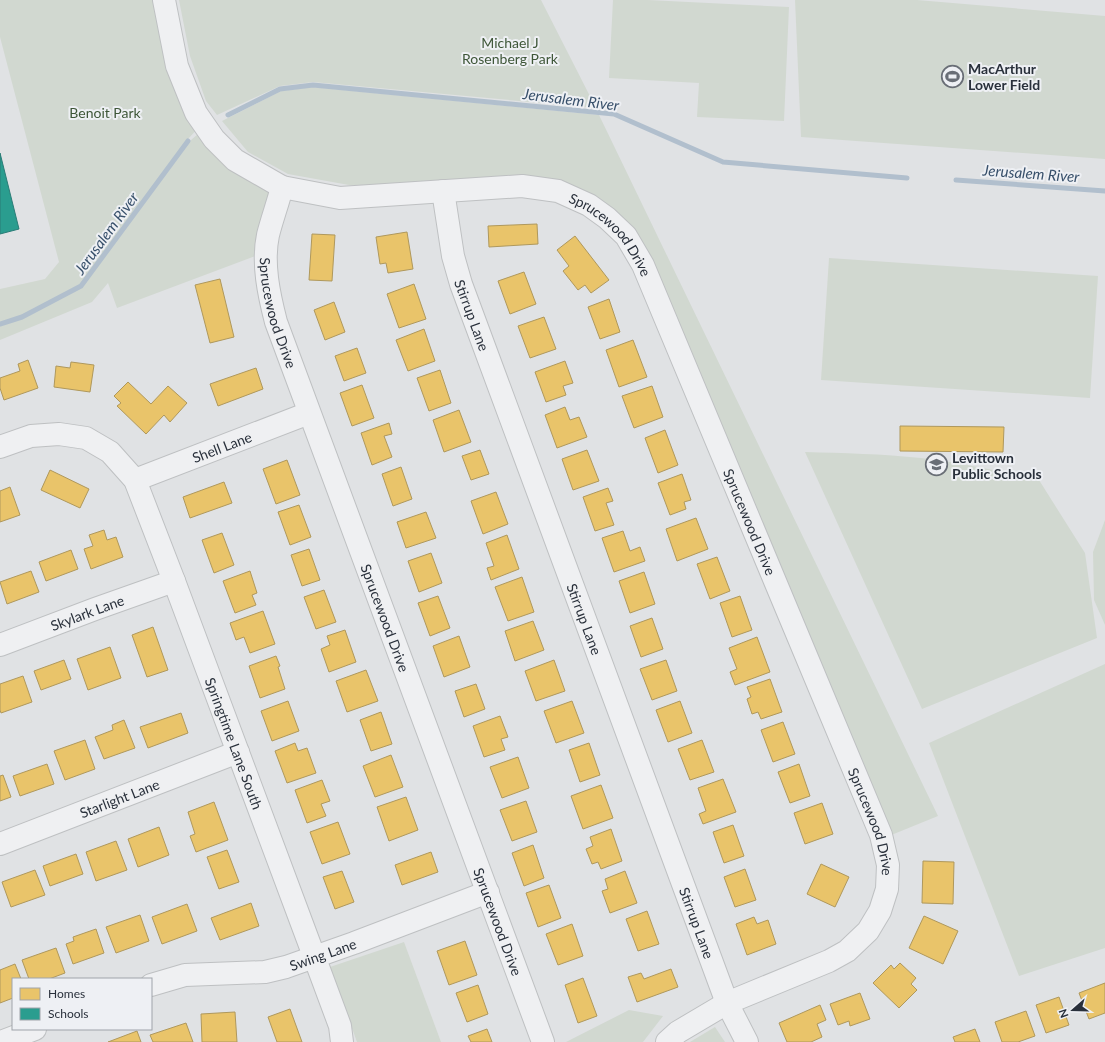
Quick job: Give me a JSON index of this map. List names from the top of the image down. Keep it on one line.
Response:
{"streets":{"street":["Sprucewood Drive","Stirrup Lane","Shell Lane","Skylark Lane","Springtime Lane South","Starlight Lane","Swing Lane"]},"crossings":[["Sprucewood Drive","Stirrup Lane"],["Sprucewood Drive","Shell Lane"],["Sprucewood Drive","Swing Lane"],["Shell Lane","Springtime Lane South"],["Skylark Lane","Springtime Lane South"],["Springtime Lane South","Starlight Lane"],["Springtime Lane South","Swing Lane"]],"water":["Jerusalem River"],"parks":["Michael J Rosenberg Park","Benoit Park"],"places":{"sports":["MacArthur Lower Field"],"school or university":["Levittown Public Schools"]},"legend":["Homes","Schools"],"north":"left"}
